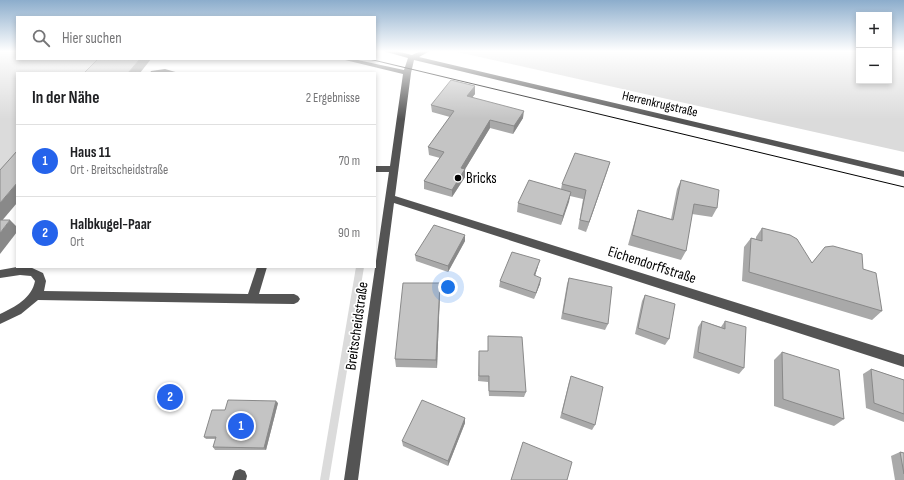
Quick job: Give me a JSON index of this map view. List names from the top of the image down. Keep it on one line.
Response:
{"streets":{"street":["Herrenkrugstraße","Eichendorffstraße","Breitscheidstraße"]},"crossings":[["Eichendorffstraße","Breitscheidstraße"]],"places":["Bricks"],"page":{"map_buttons":["+","−"],"search":"Hier suchen","heading":["In der Nähe","2 Ergebnisse"],"list":[{"mark":"1","name":"Haus 11","note":"Ort · Breitscheidstraße","value":"70 m"},{"mark":"2","name":"Halbkugel-Paar","note":"Ort","value":"90 m"}],"pins":["2","1"]}}
